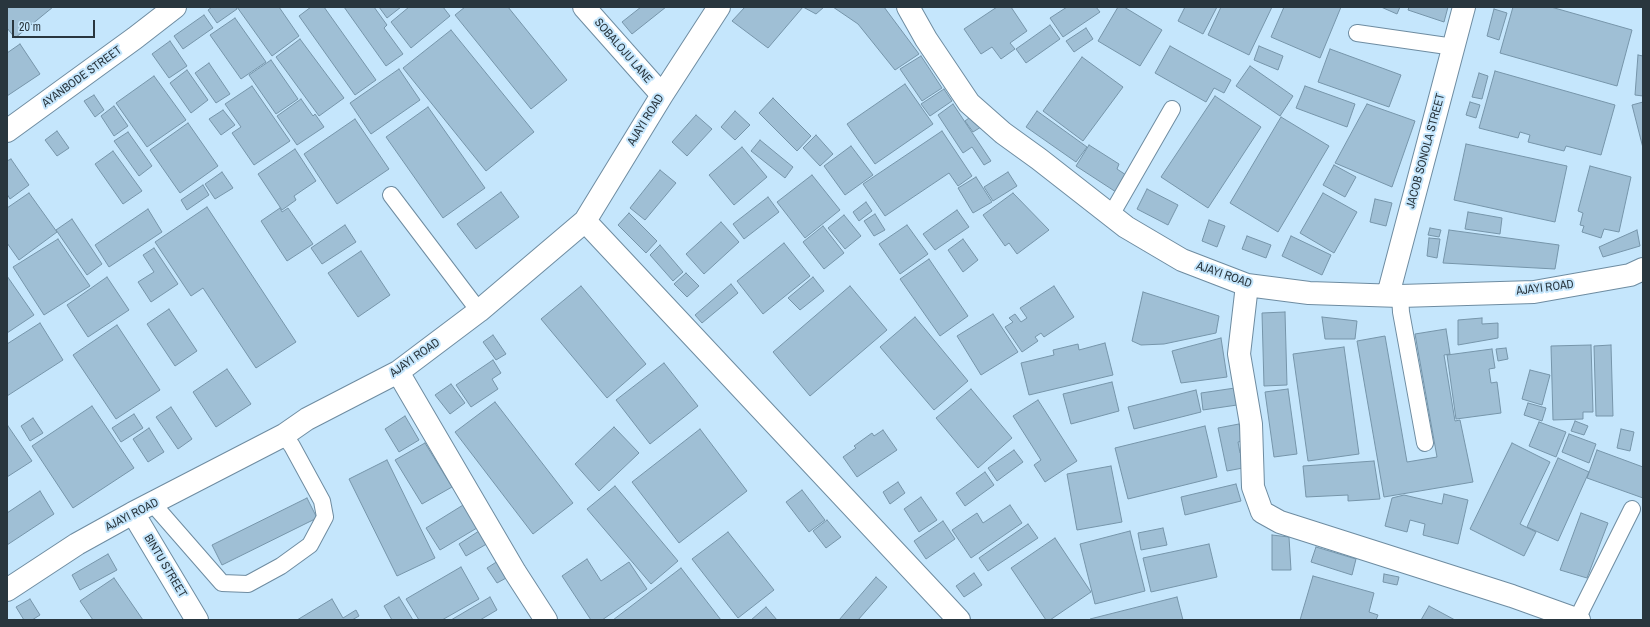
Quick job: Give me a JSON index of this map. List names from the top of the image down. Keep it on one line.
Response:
{"streets":{"street":["SOBALOJU LANE","AYANBODE STREET","AJAYI ROAD","JACOB SONOLA STREET","BINTU STREET"]},"crossings":[["SOBALOJU LANE","AJAYI ROAD"],["AJAYI ROAD","JACOB SONOLA STREET"],["AJAYI ROAD","BINTU STREET"]],"scale_bar":"20 m"}
